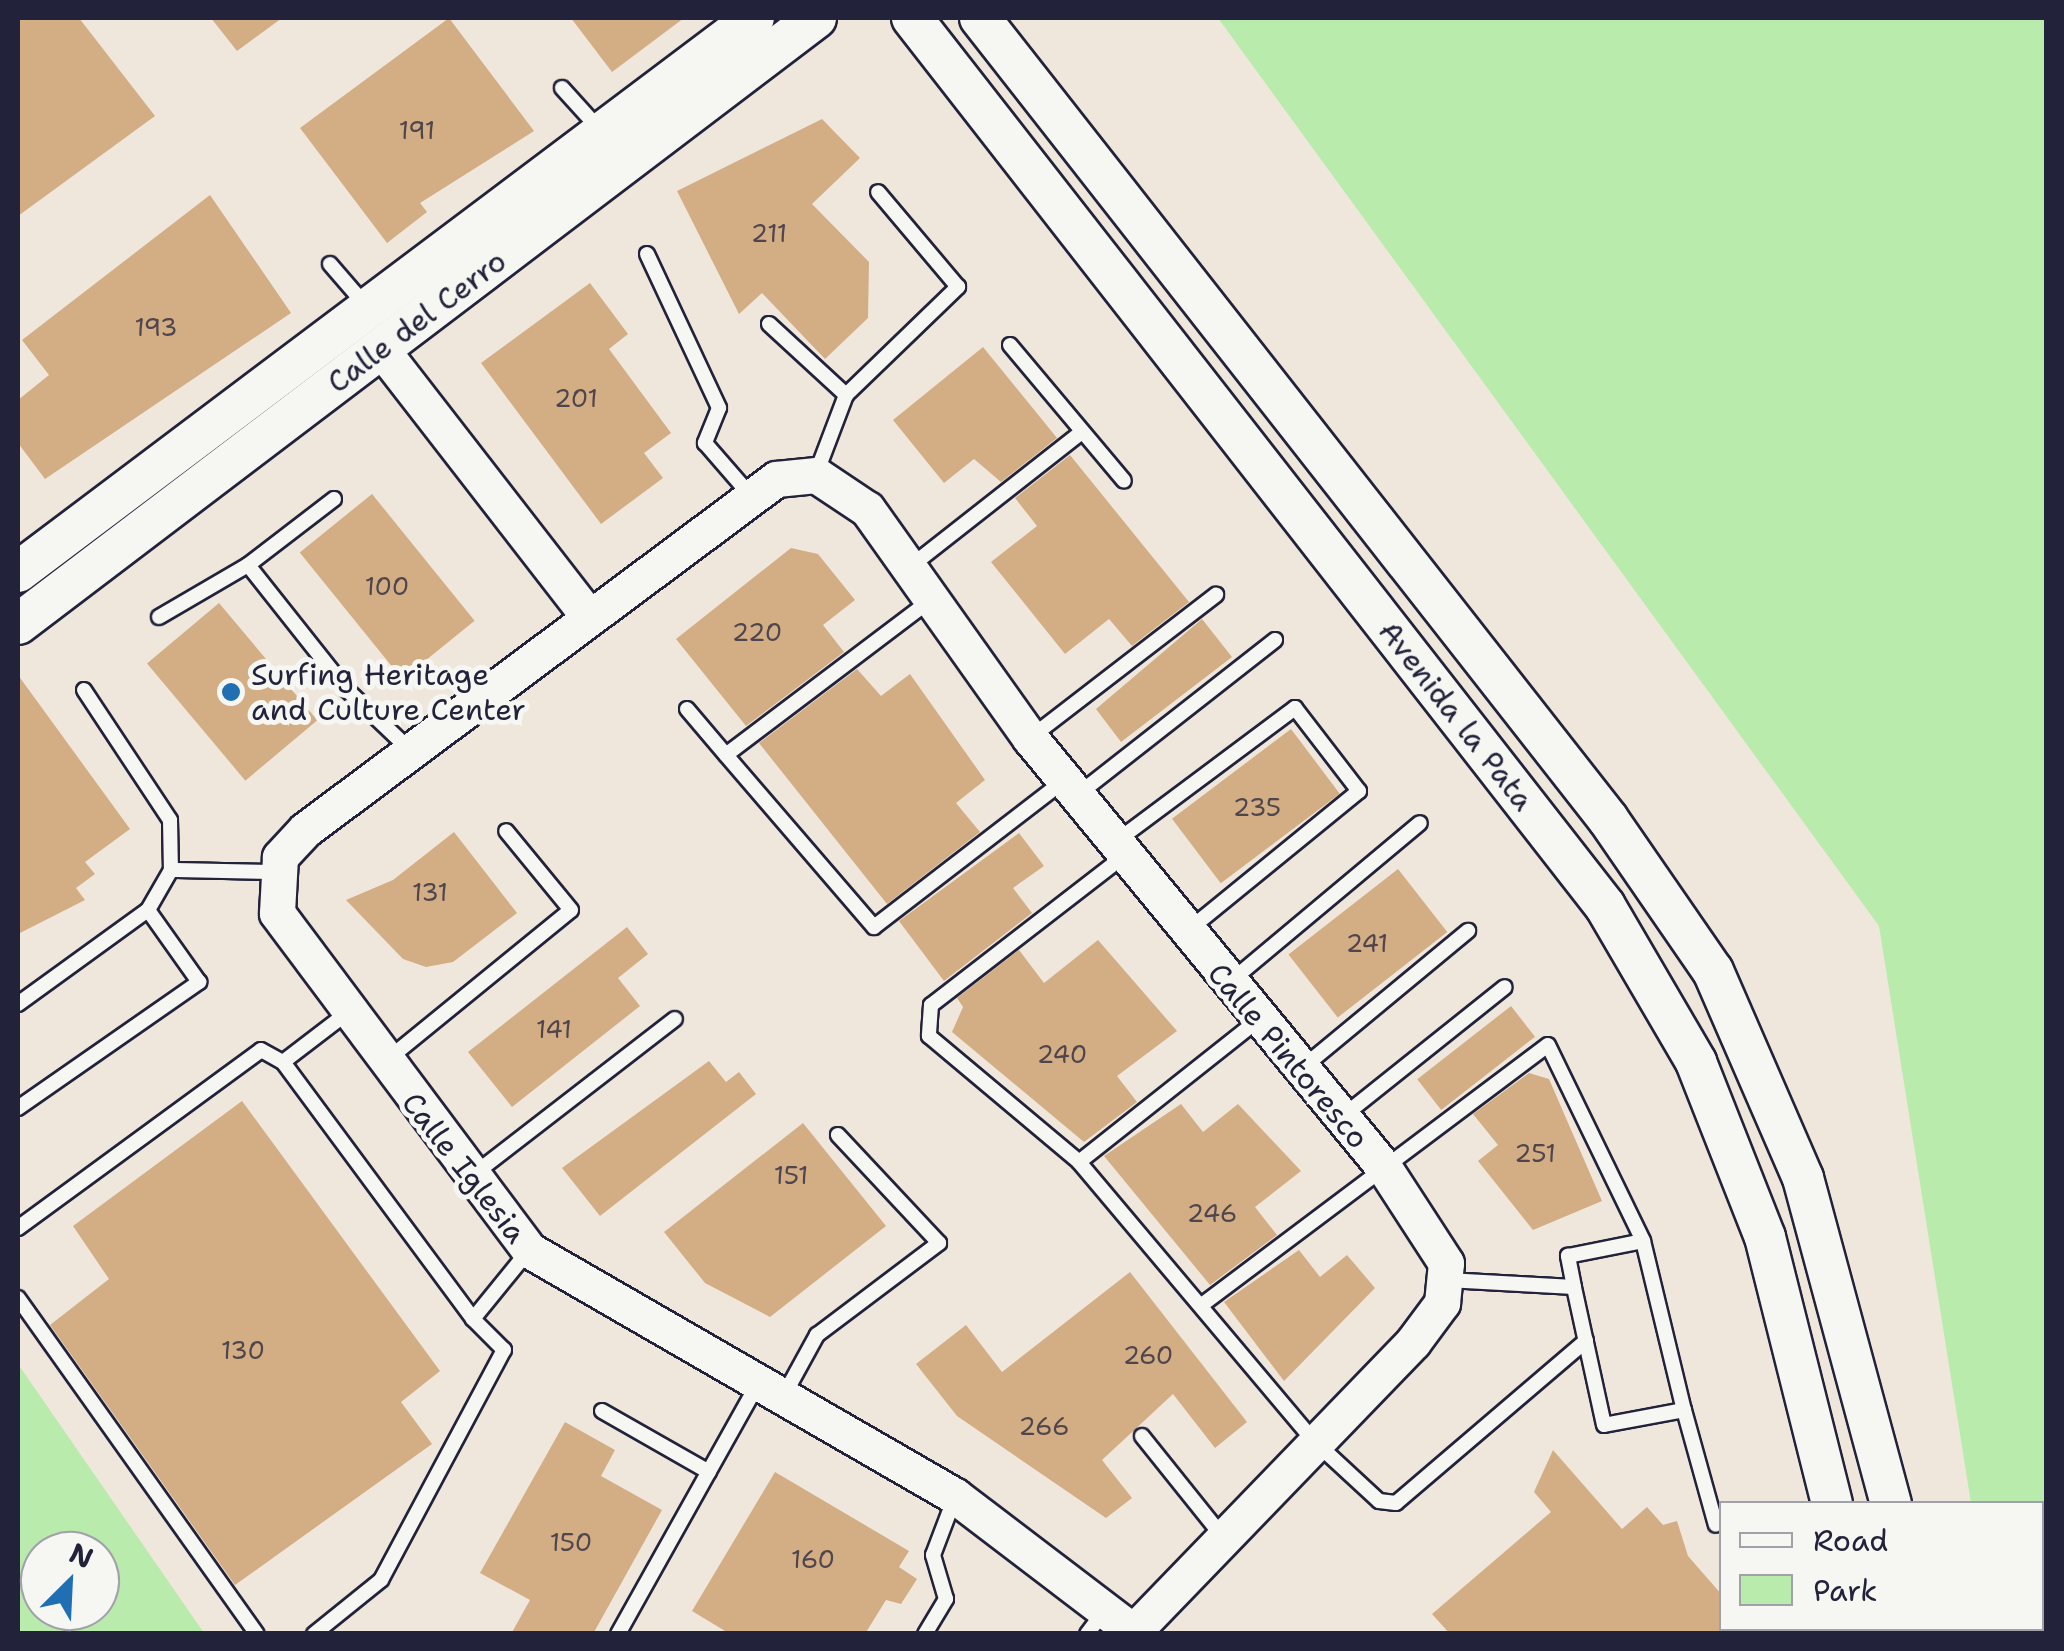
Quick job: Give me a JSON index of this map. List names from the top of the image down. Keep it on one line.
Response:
{"streets":{"main road":["Calle del Cerro","Avenida la Pata"],"street":["Calle Pintoresco","Calle Iglesia"]},"places":["Surfing Heritage and Culture Center"],"house_numbers":["191","211","193","201","100","220","235","131","241","141","240","251","151","246","130","260","266","150","160"],"legend":["Road","Park"],"north":"top right"}
